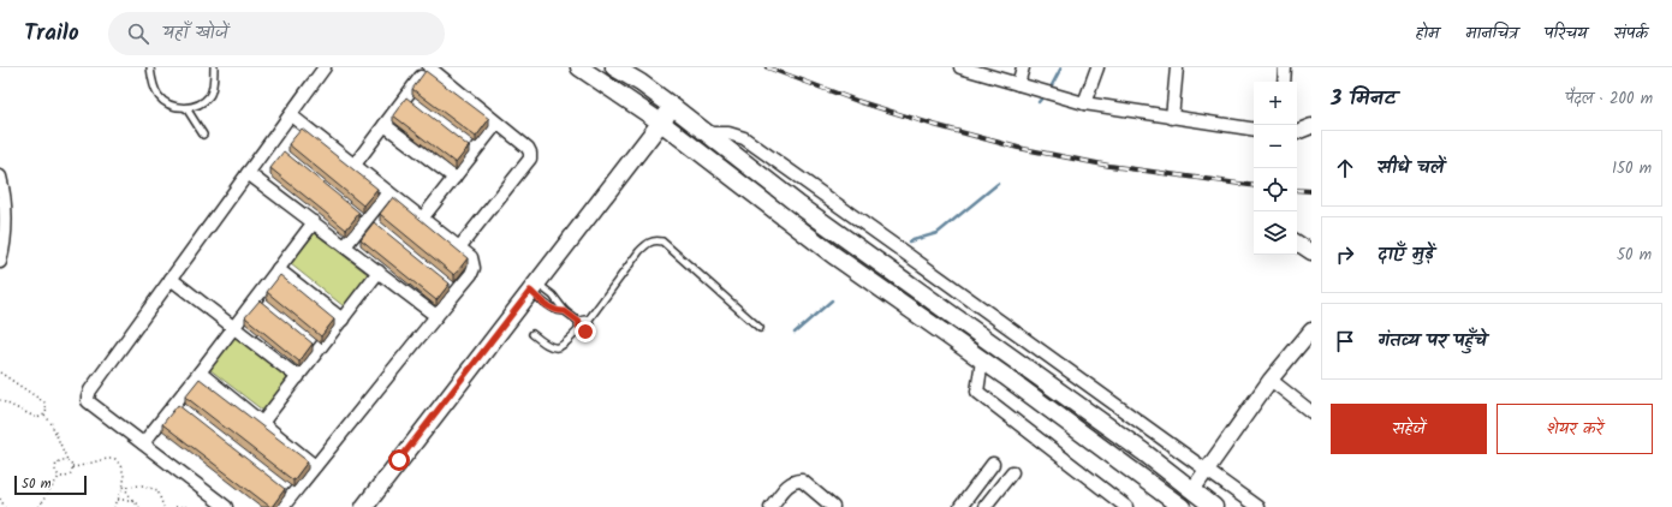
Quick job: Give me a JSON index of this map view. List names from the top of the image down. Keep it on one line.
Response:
{"scale_bar":"50 m","page":{"header":"Trailo","search":"यहाँ खोजें","nav":["होम","मानचित्र","परिचय","संपर्क"],"heading":["3 मिनट","पैदल · 200 m"],"map_buttons":["+","−"],"list":[["सीधे चलें","150 m"],["दाएँ मुड़ें","50 m"],"गंतव्य पर पहुँचे"],"buttons":["सहेजें","शेयर करें"],"scale":"50 m"}}
